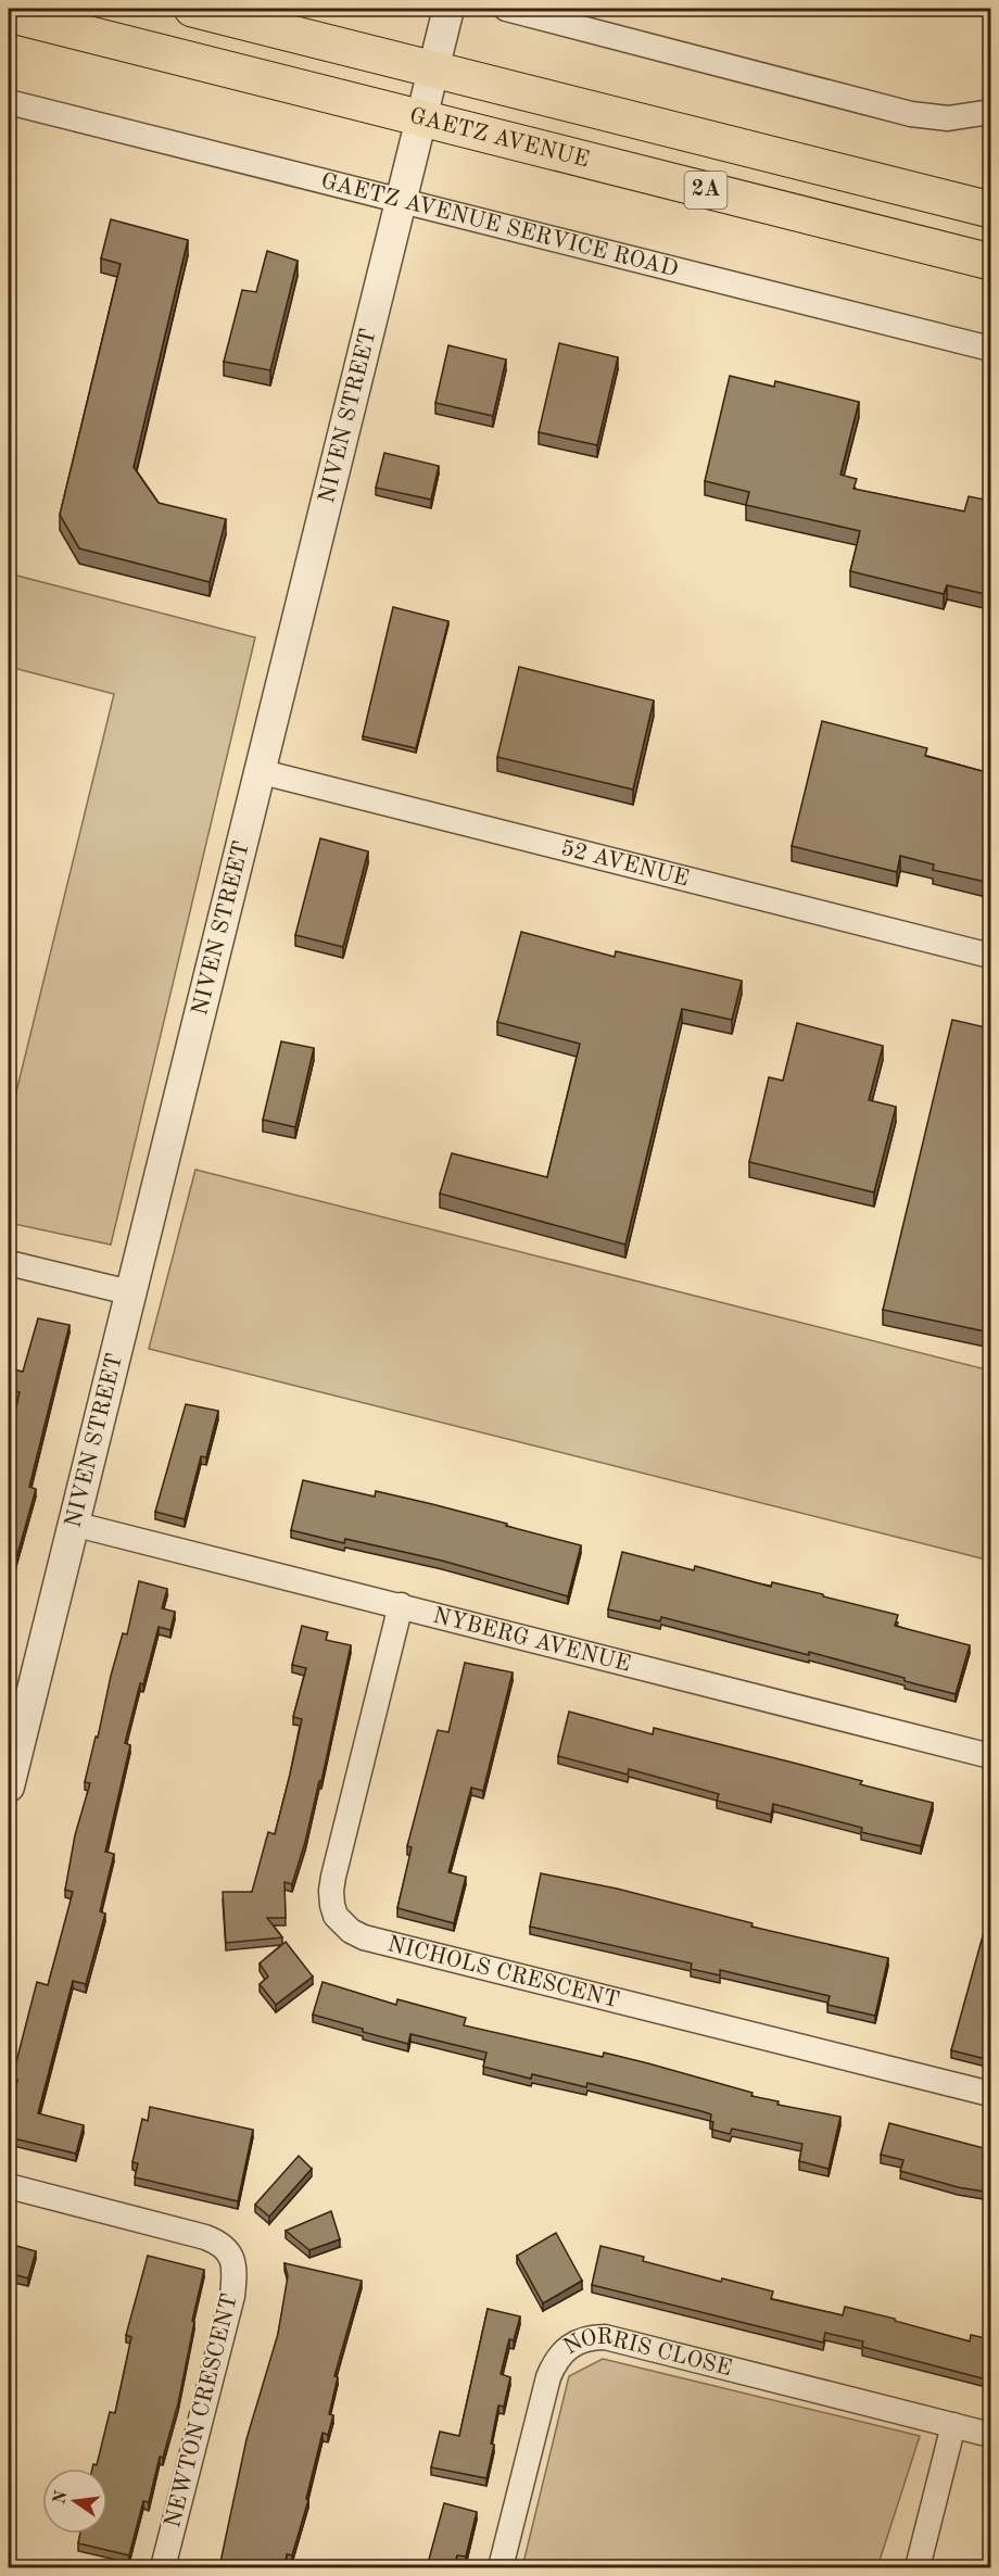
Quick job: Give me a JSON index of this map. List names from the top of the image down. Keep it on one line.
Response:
{"streets":{"main road":["GAETZ AVENUE","2A"],"street":["GAETZ AVENUE SERVICE ROAD","NIVEN STREET","52 AVENUE","NYBERG AVENUE","NICHOLS CRESCENT","NORRIS CLOSE","NEWTON CRESCENT"]},"crossings":[["GAETZ AVENUE","NIVEN STREET"],["2A","NIVEN STREET"],["GAETZ AVENUE SERVICE ROAD","NIVEN STREET"],["NIVEN STREET","52 AVENUE"],["NIVEN STREET","NYBERG AVENUE"],["NYBERG AVENUE","NICHOLS CRESCENT"]],"north":"left"}
